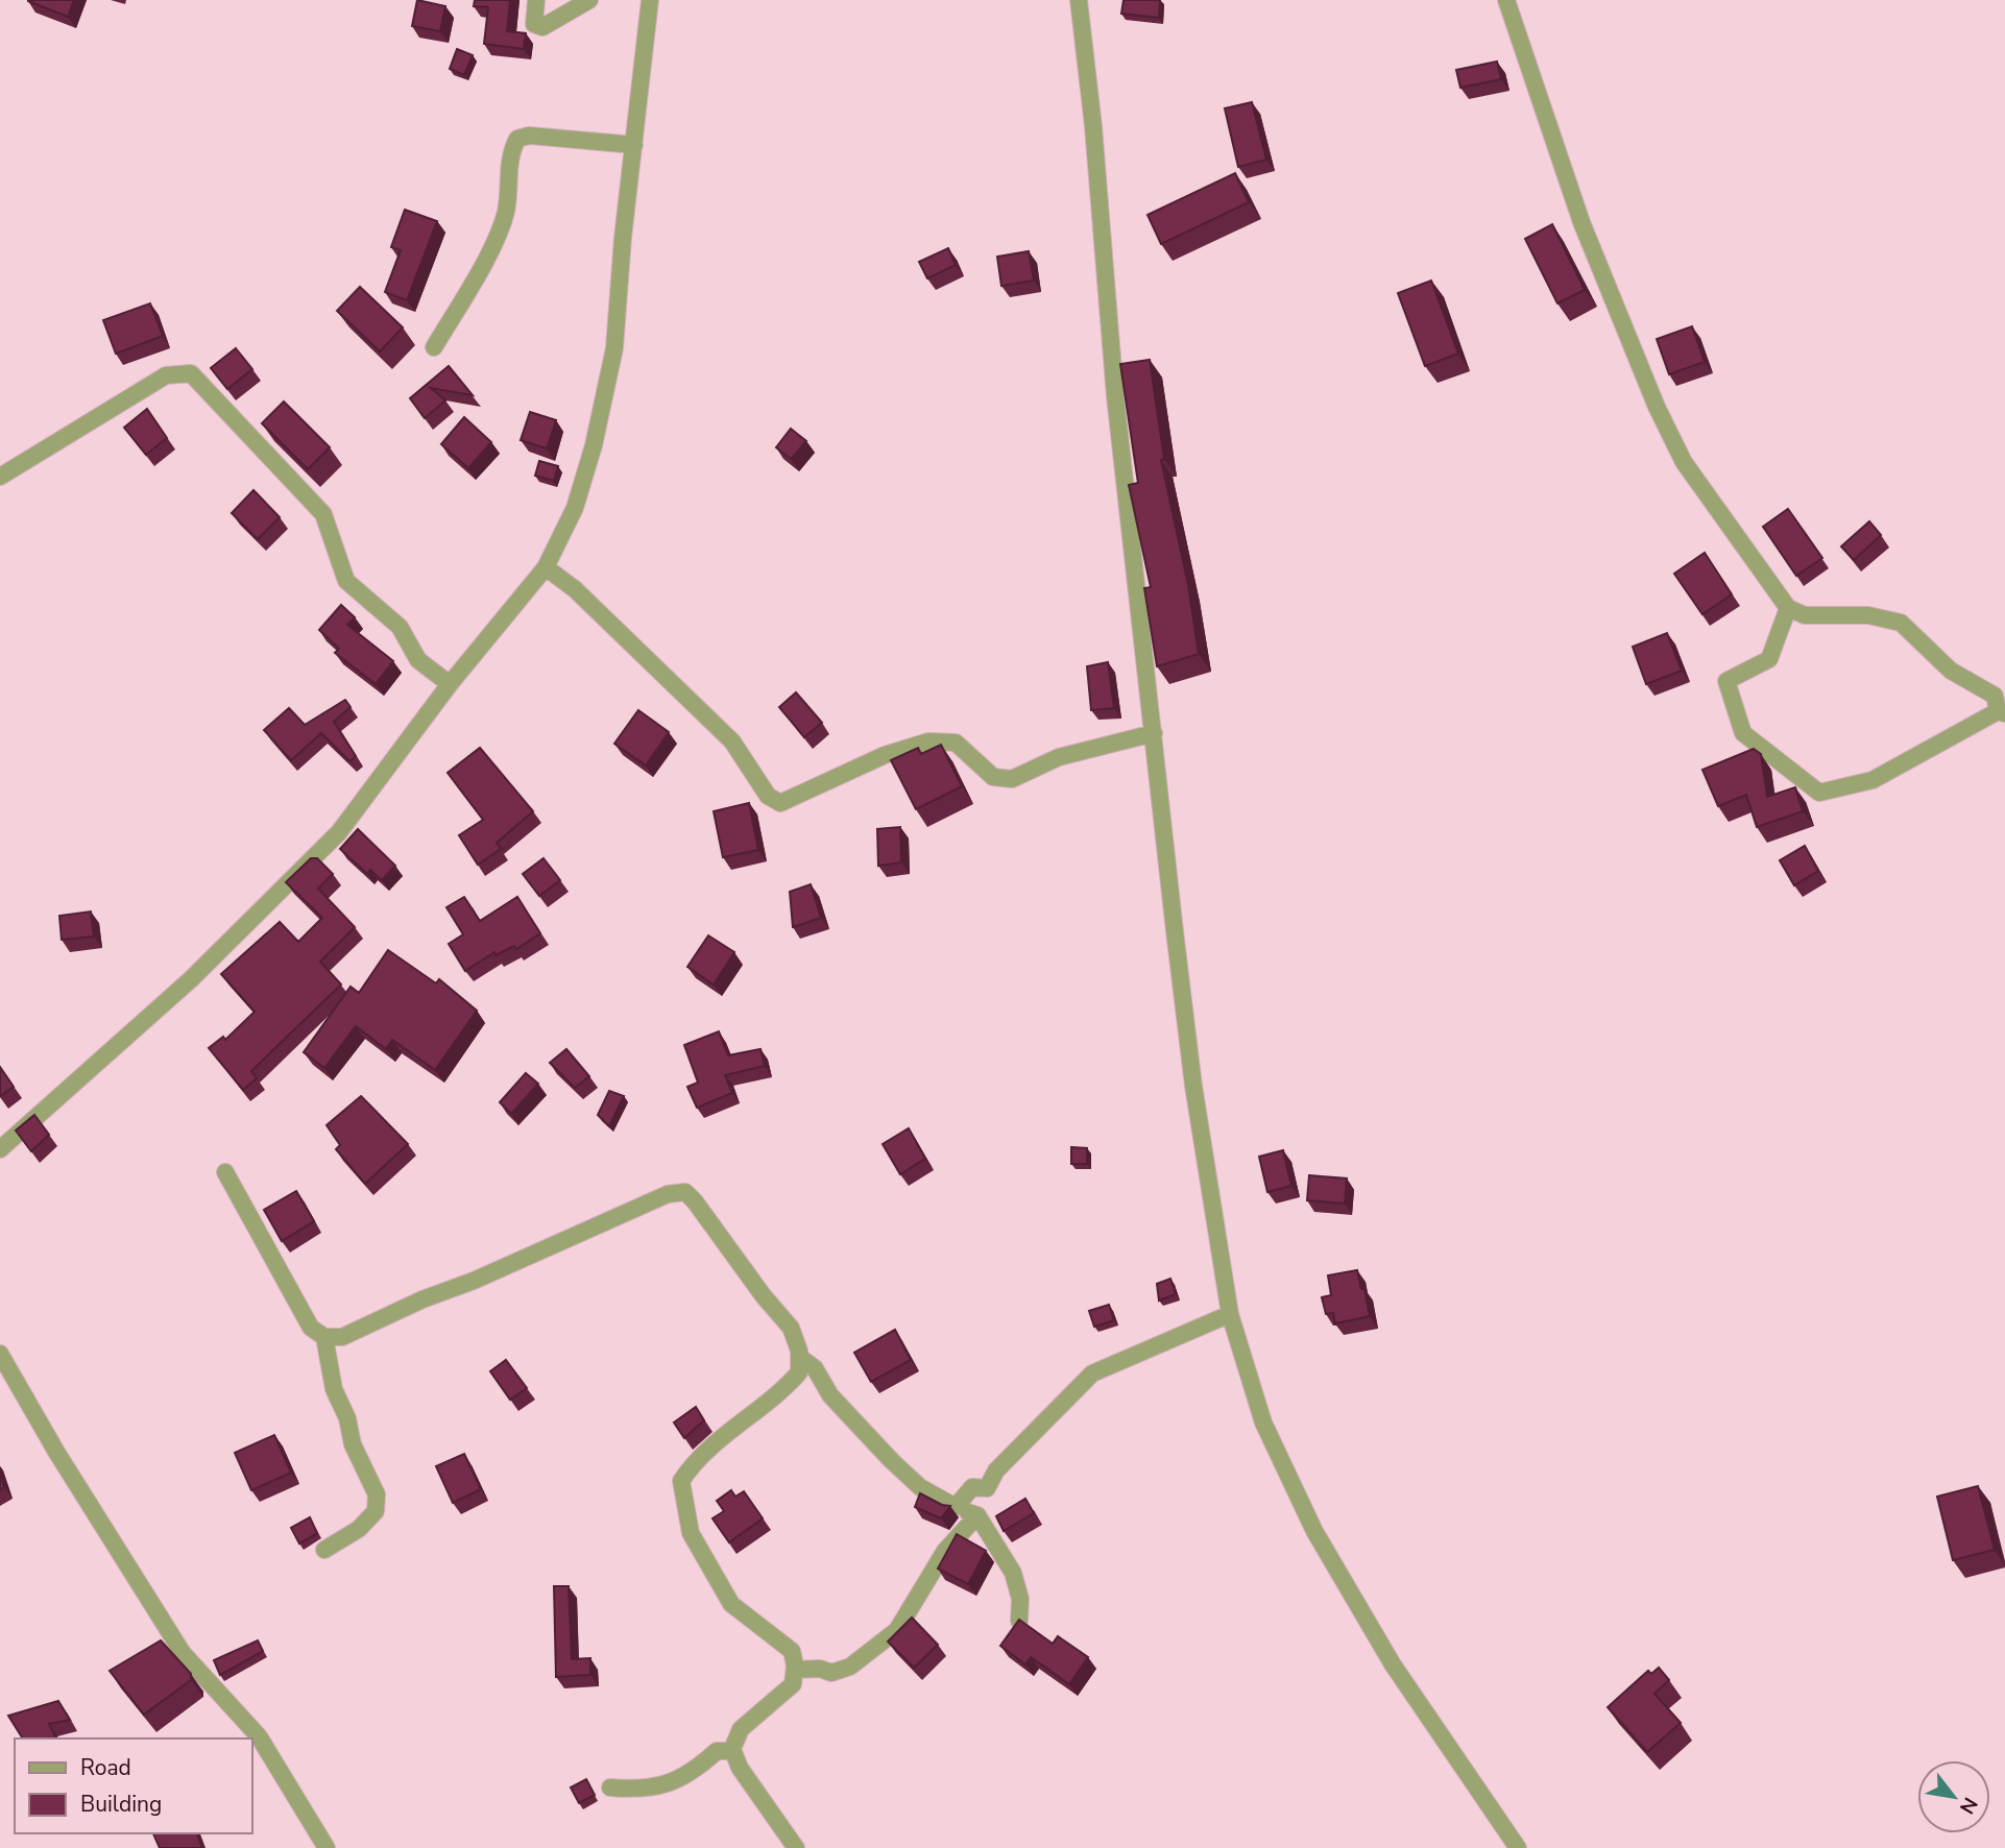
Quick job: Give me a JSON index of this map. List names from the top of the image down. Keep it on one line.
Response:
{"legend":["Road","Building"],"north":"bottom right"}
